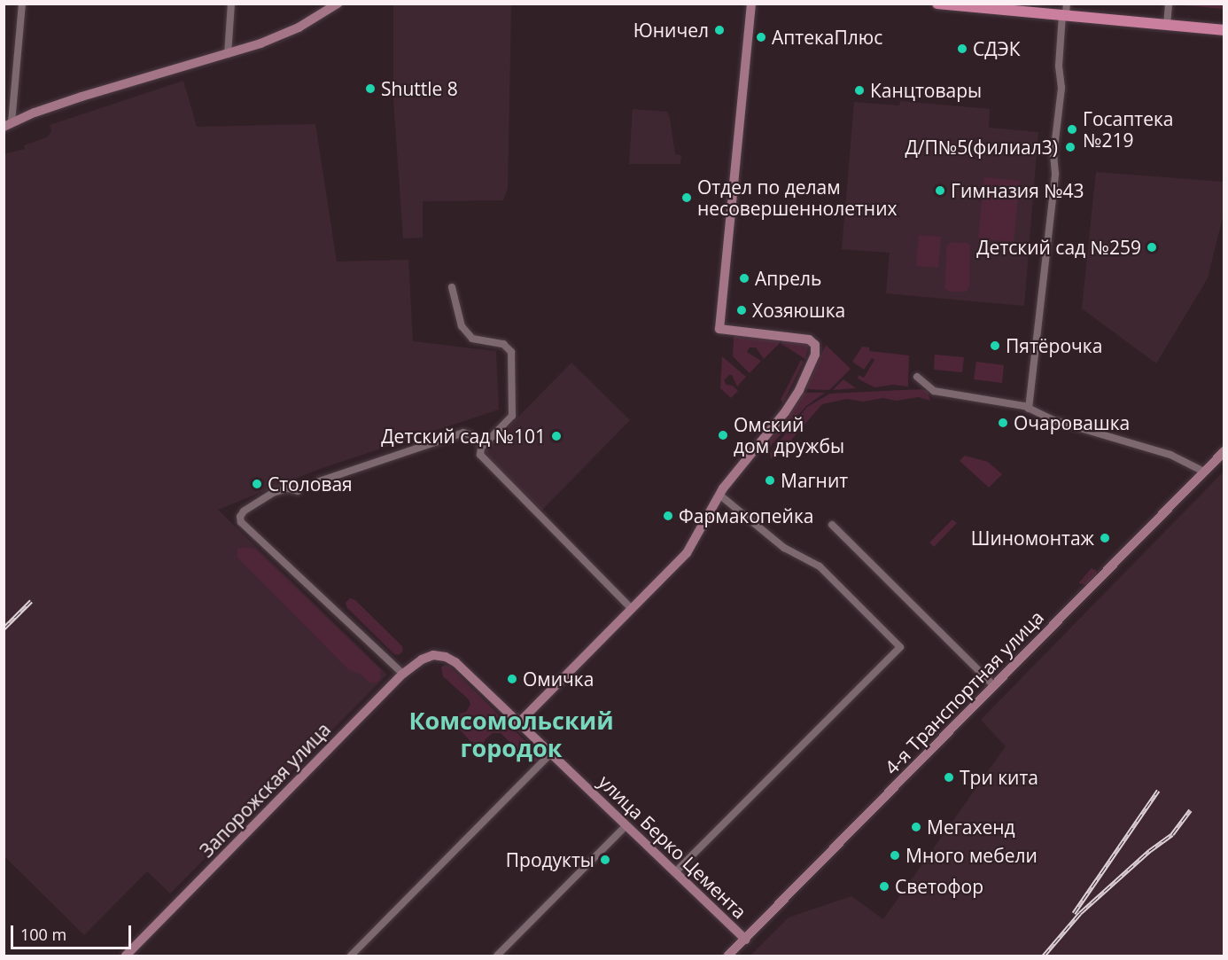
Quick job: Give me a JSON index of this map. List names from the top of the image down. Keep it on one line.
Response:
{"streets":{"main road":["4-я Транспортная улица","Запорожская улица","улица Берко Цемента"]},"crossings":[["4-я Транспортная улица","улица Берко Цемента"],["Запорожская улица","улица Берко Цемента"]],"districts":["Комсомольский городок"],"places":["Юничел","АптекаПлюс","СДЭК","Shuttle 8","Канцтовары","Госаптека №219","Д/П№5(филиал3)","Гимназия №43","Отдел по делам несовершеннолетних","Детский сад №259","Апрель","Хозяюшка","Пятёрочка","Очаровашка","Омский дом дружбы","Детский сад №101","Магнит","Столовая","Фармакопейка","Шиномонтаж","Омичка","Три кита","Мегахенд","Много мебели","Продукты","Светофор"],"scale_bar":"100 m"}
